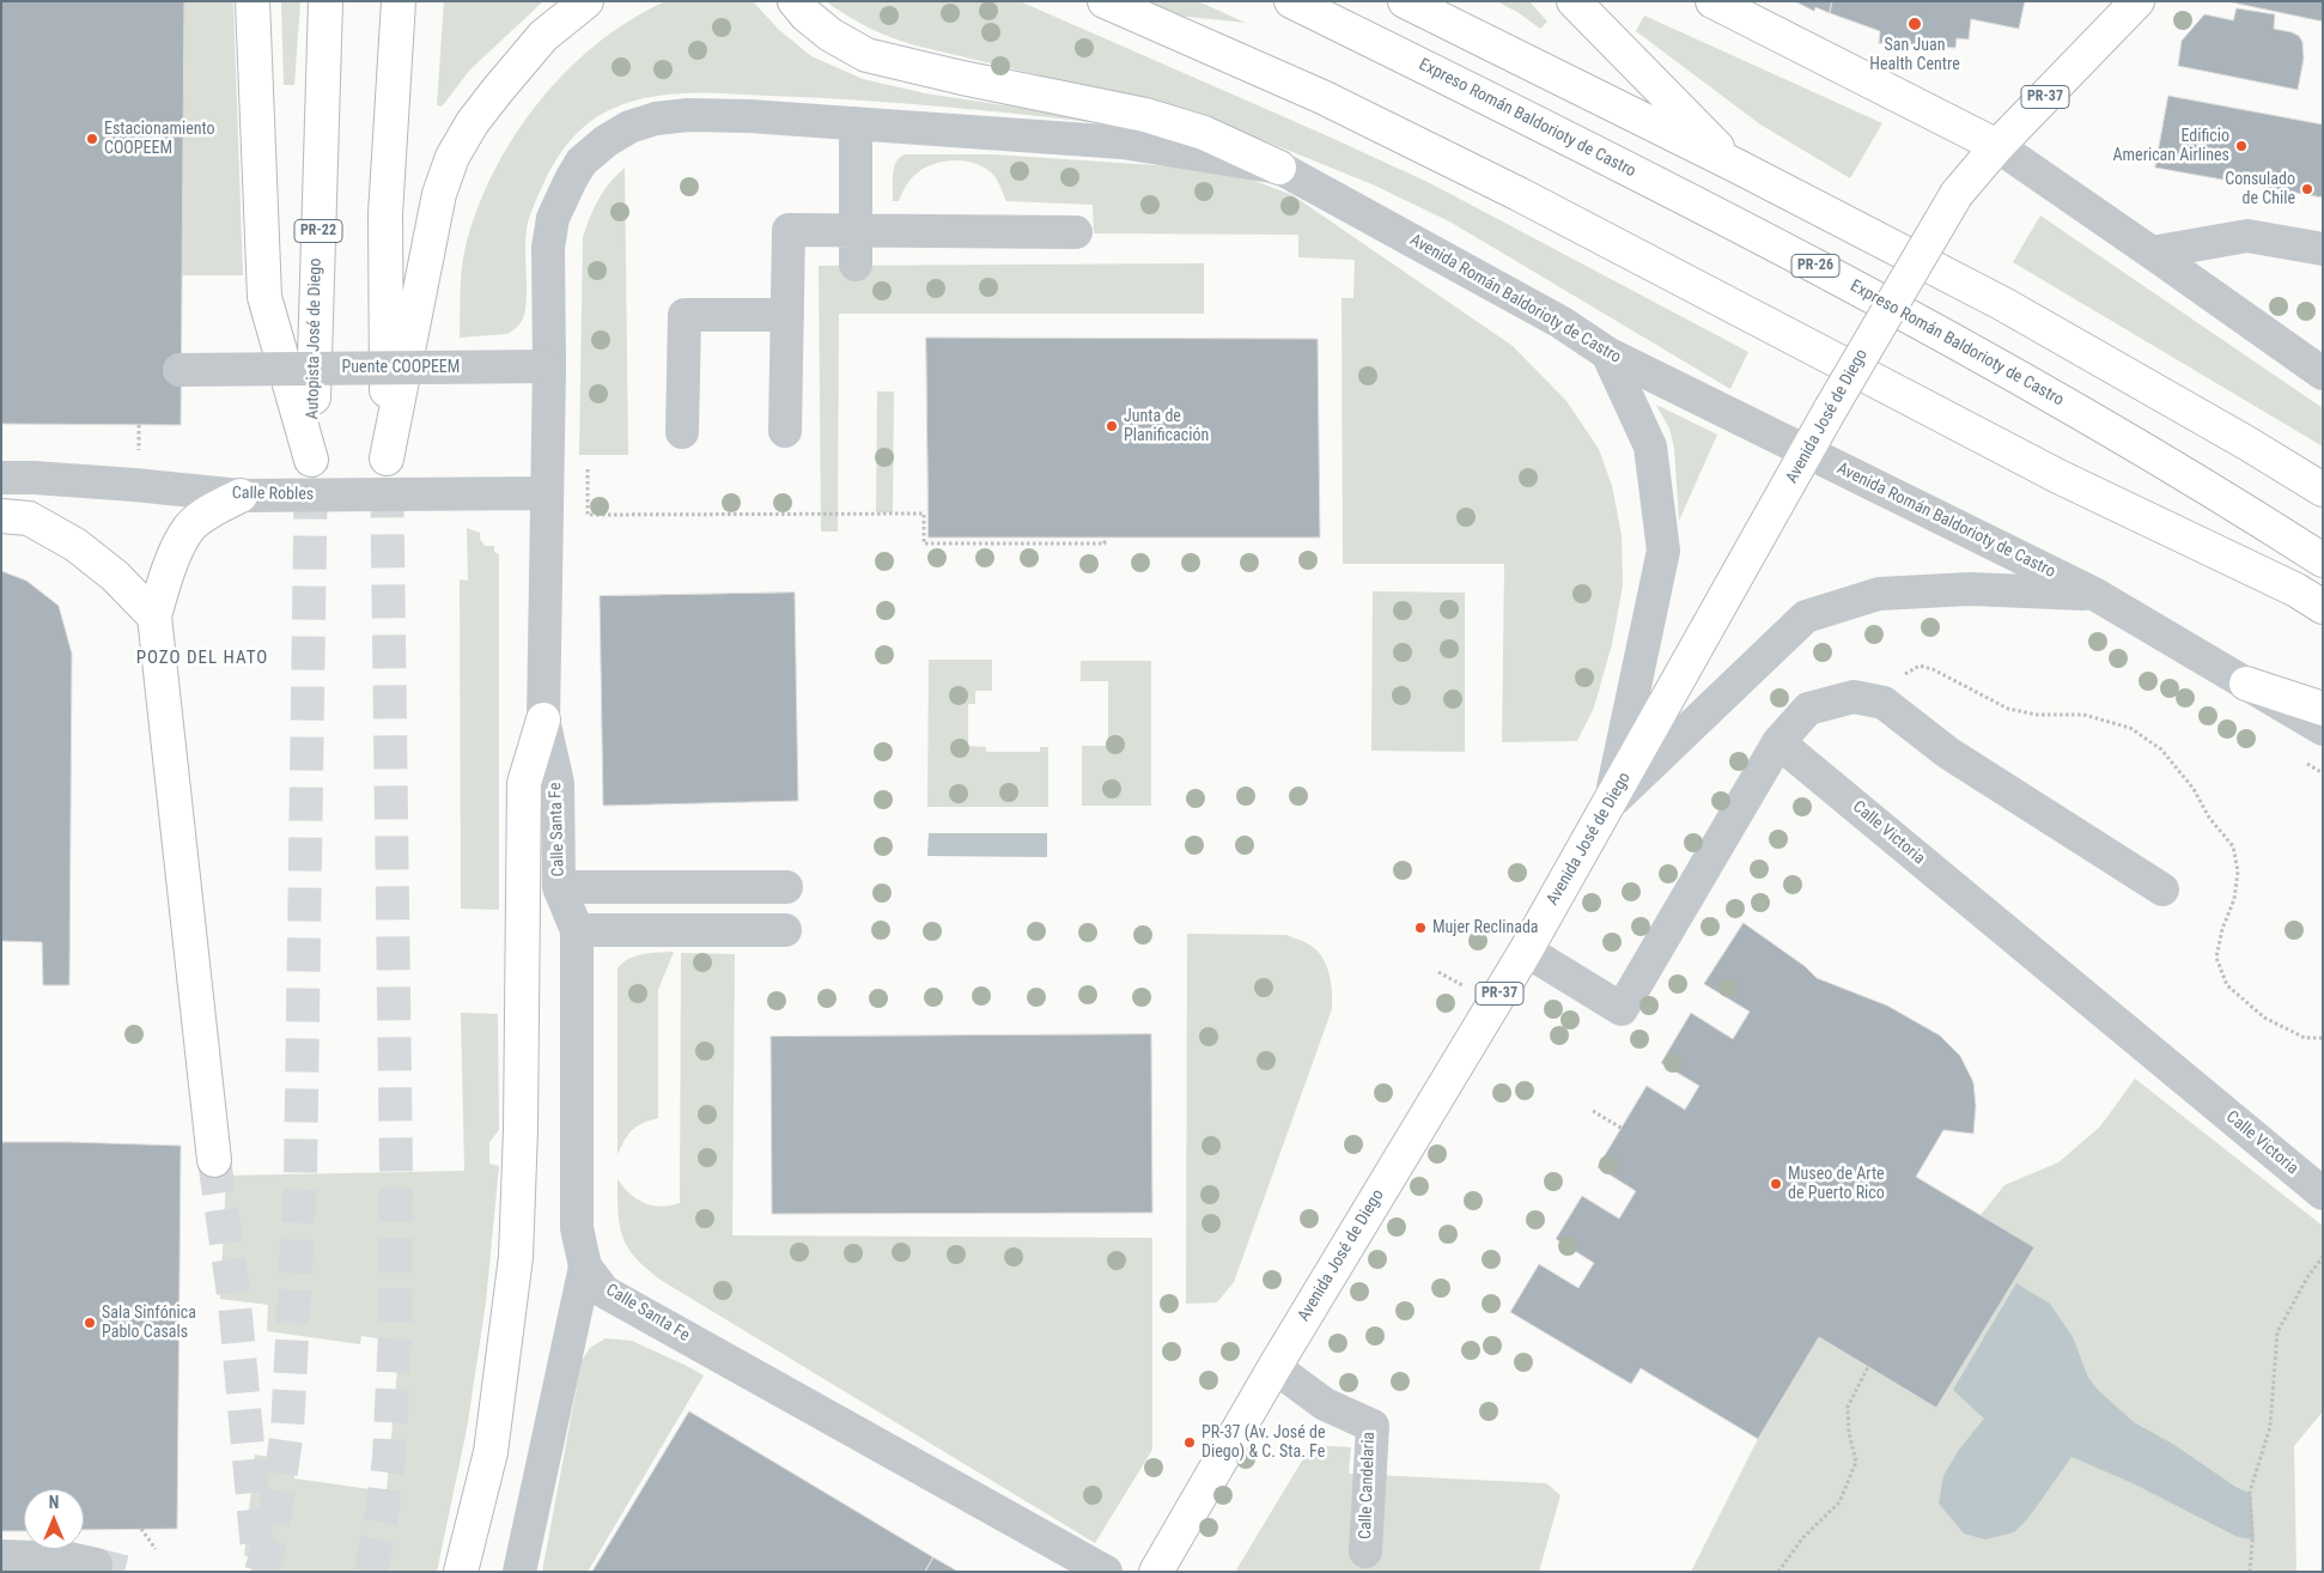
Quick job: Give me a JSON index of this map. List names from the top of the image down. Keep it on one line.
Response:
{"streets":{"main road":["PR-37","Expreso Román Baldorioty de Castro","PR-22","PR-26","Autopista José de Diego","Avenida José de Diego"],"street":["Avenida Román Baldorioty de Castro","Puente COOPEEM","Calle Robles","Calle Santa Fe","Calle Victoria","Calle Candelaria"]},"crossings":[["PR-37","Avenida José de Diego"],["Avenida Román Baldorioty de Castro","Avenida José de Diego"],["Avenida Román Baldorioty de Castro","Calle Santa Fe"],["Puente COOPEEM","Calle Santa Fe"],["Avenida José de Diego","Calle Candelaria"],["Calle Robles","Calle Santa Fe"]],"districts":["POZO DEL HATO"],"places":["San Juan Health Centre","Estacionamiento COOPEEM","Edificio American Airlines","Consulado de Chile","Junta de Planificación","Mujer Reclinada","Museo de Arte de Puerto Rico","Sala Sinfónica Pablo Casals","PR-37 (Av. José de Diego) & C. Sta. Fe"],"north":"top"}
